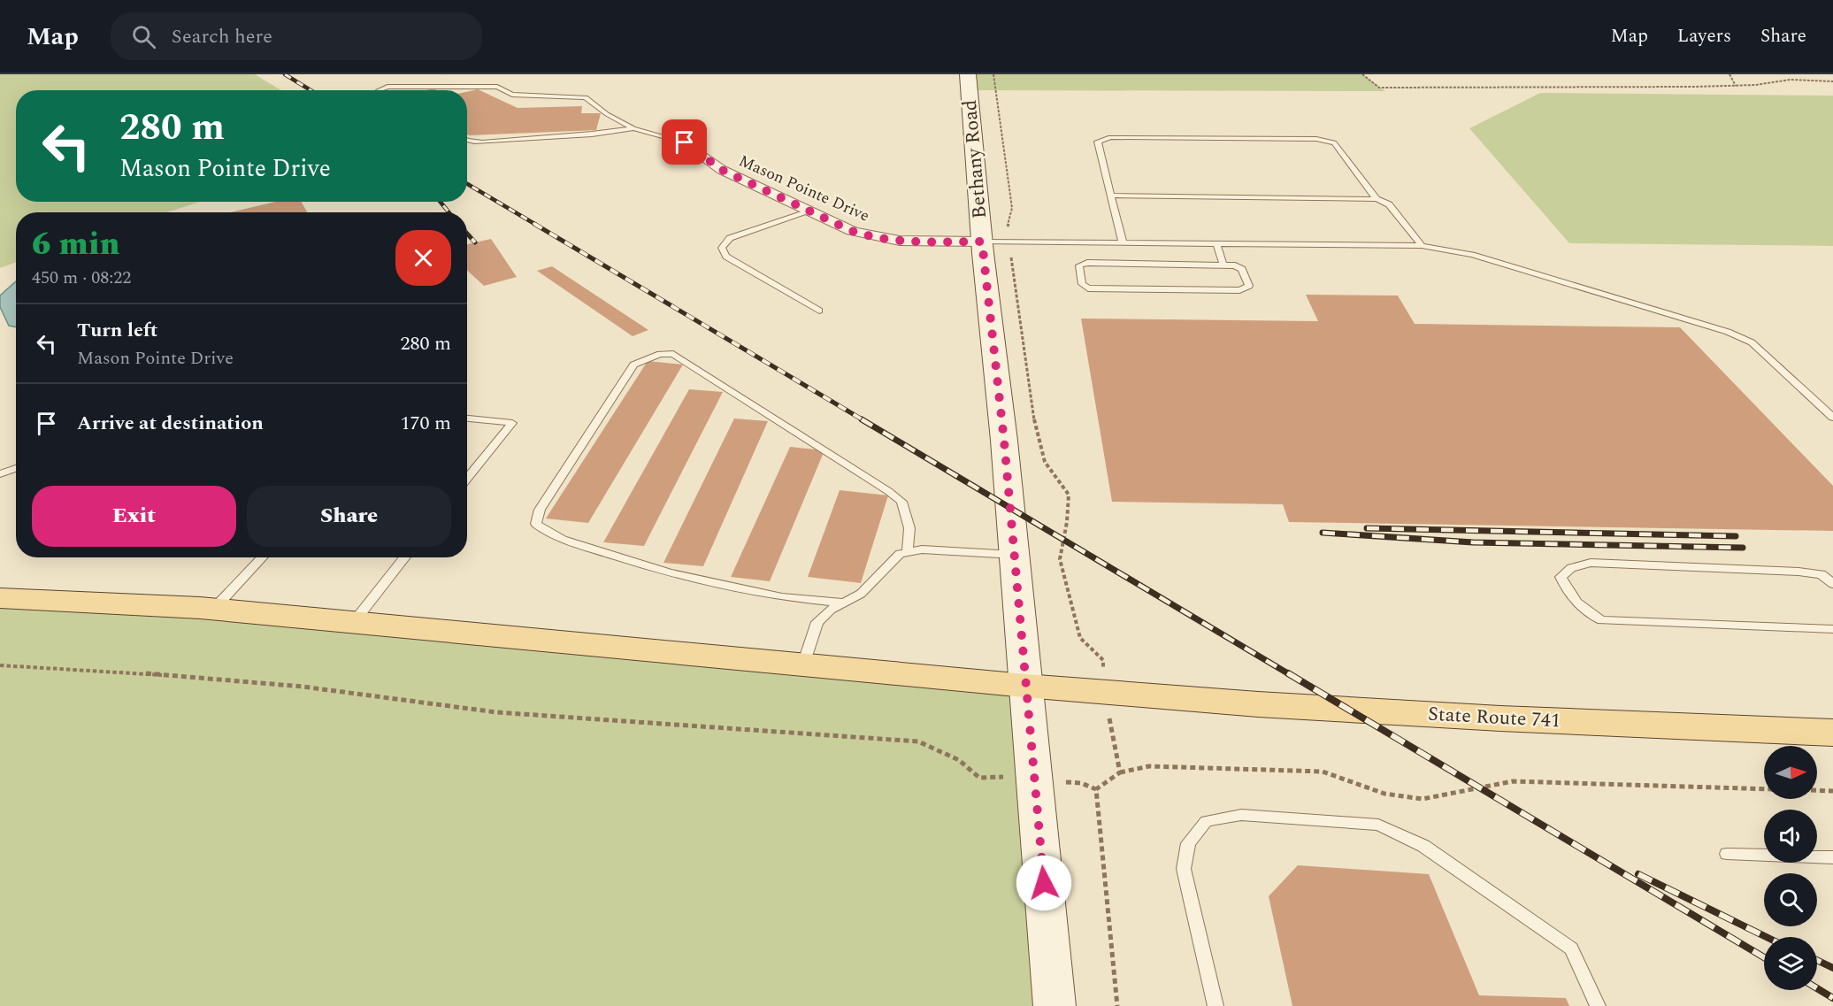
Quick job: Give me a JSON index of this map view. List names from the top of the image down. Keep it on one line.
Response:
{"streets":{"main road":["Bethany Road","State Route 741"],"street":["Mason Pointe Drive"]},"crossings":[["Bethany Road","Mason Pointe Drive"],["Bethany Road","State Route 741"]],"north":"right","page":{"header":"Map","search":"Search here","nav":["Map","Layers","Share"],"turn":["280 m","Mason Pointe Drive"],"heading":["6 min","450 m · 08:22"],"list":[{"name":"Turn left","note":"Mason Pointe Drive","value":"280 m"},{"name":"Arrive at destination","value":"170 m"}],"buttons":["Exit","Share"]}}
